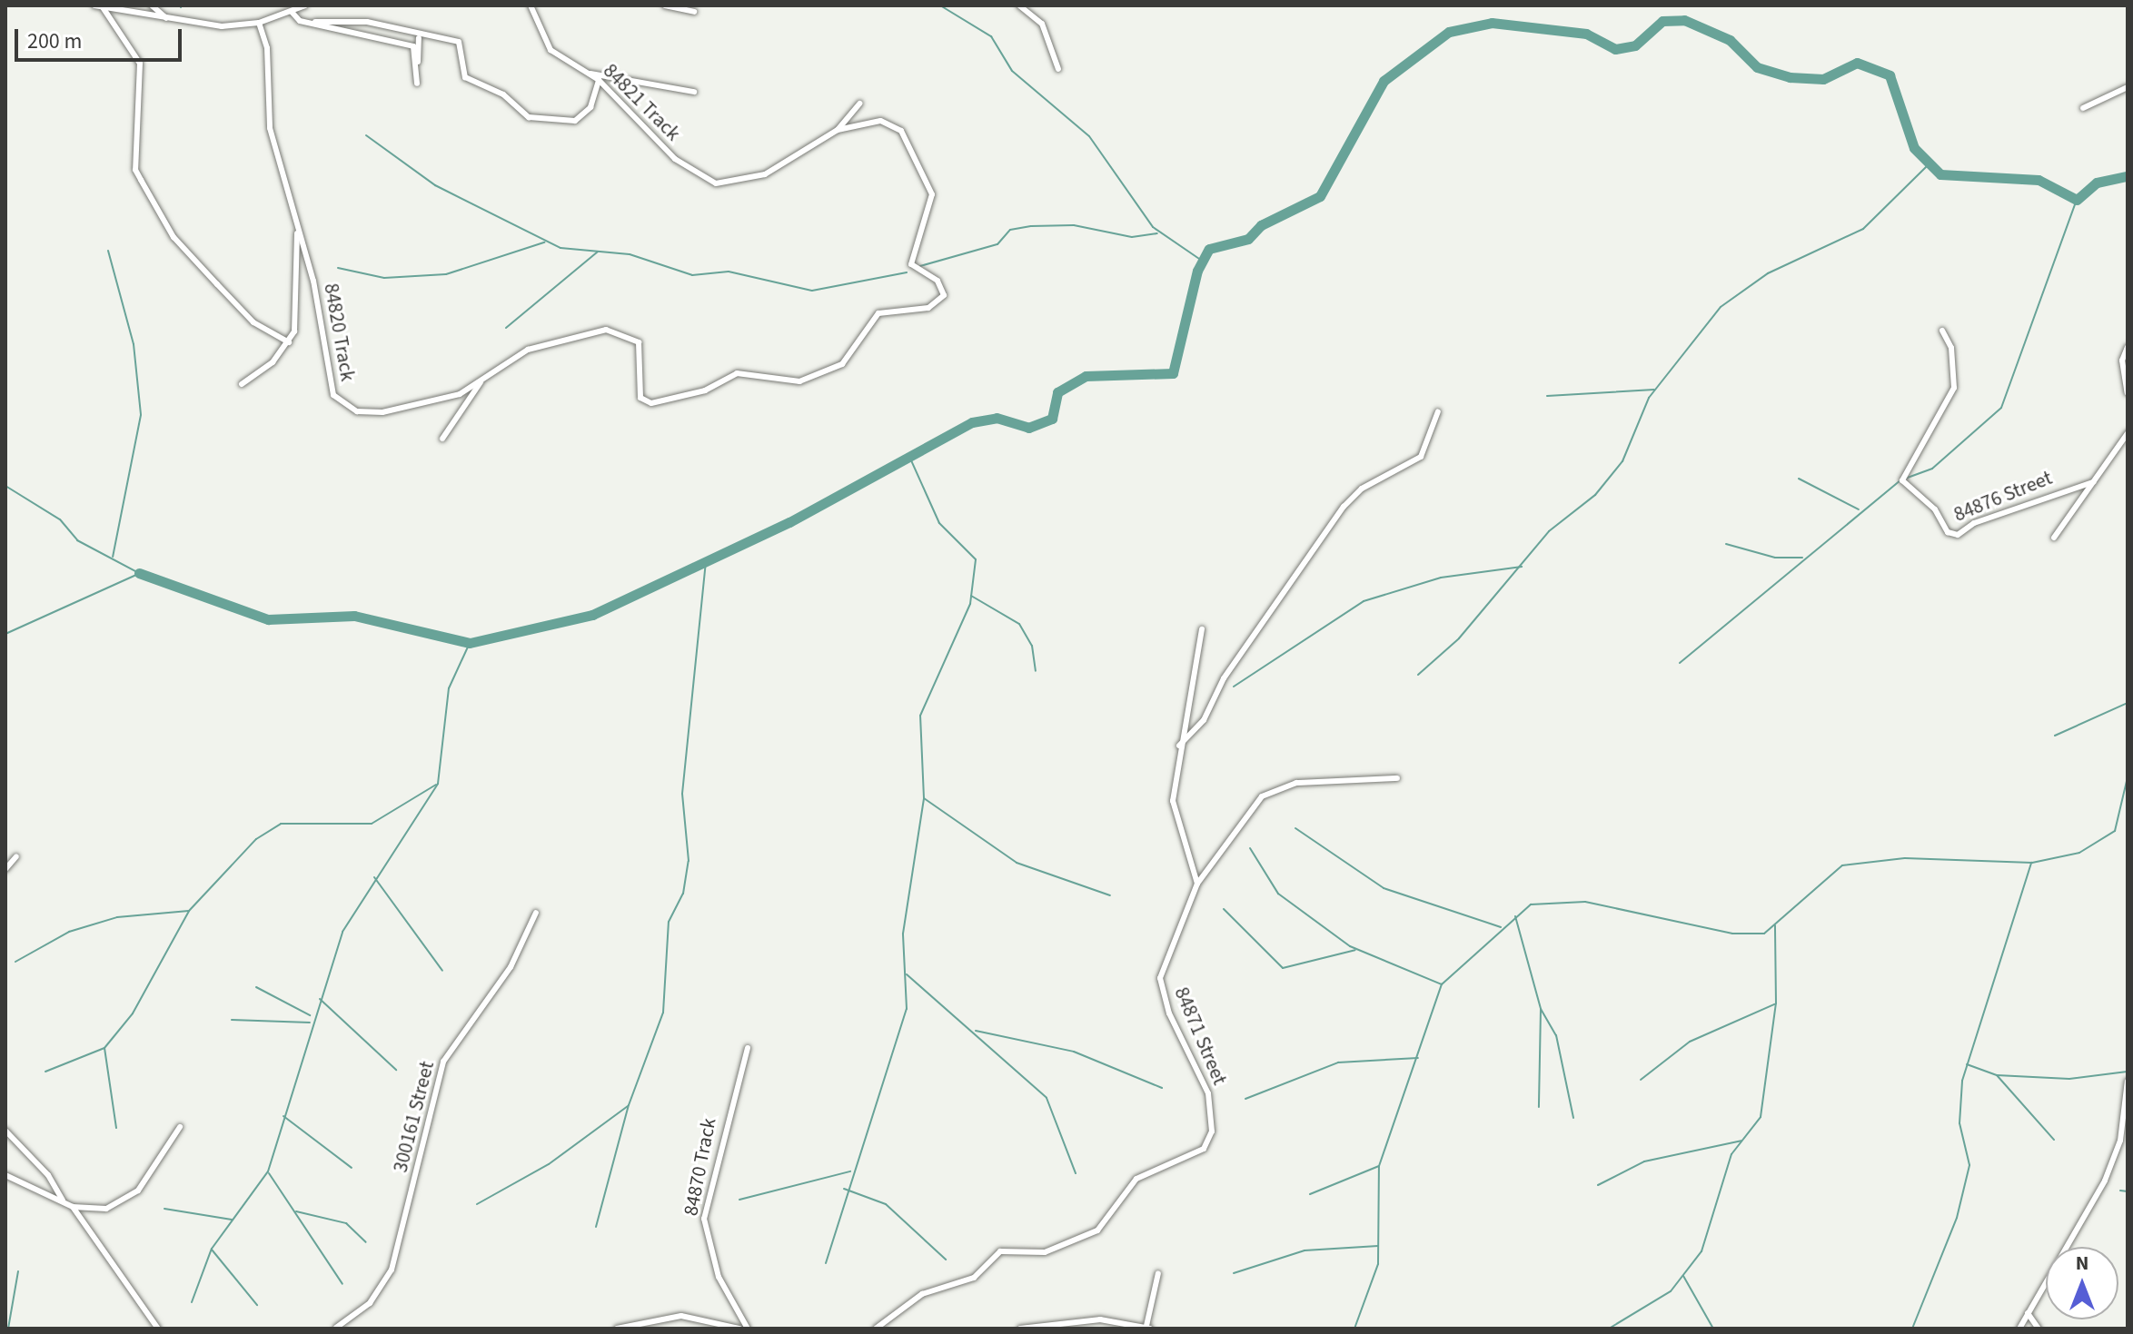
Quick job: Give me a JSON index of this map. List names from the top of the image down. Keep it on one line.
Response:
{"streets":{"street":["84821 Track","84820 Track","84876 Street","84871 Street","300161 Street","84870 Track"]},"crossings":[["84821 Track","84820 Track"]],"scale_bar":"200 m","north":"top"}
